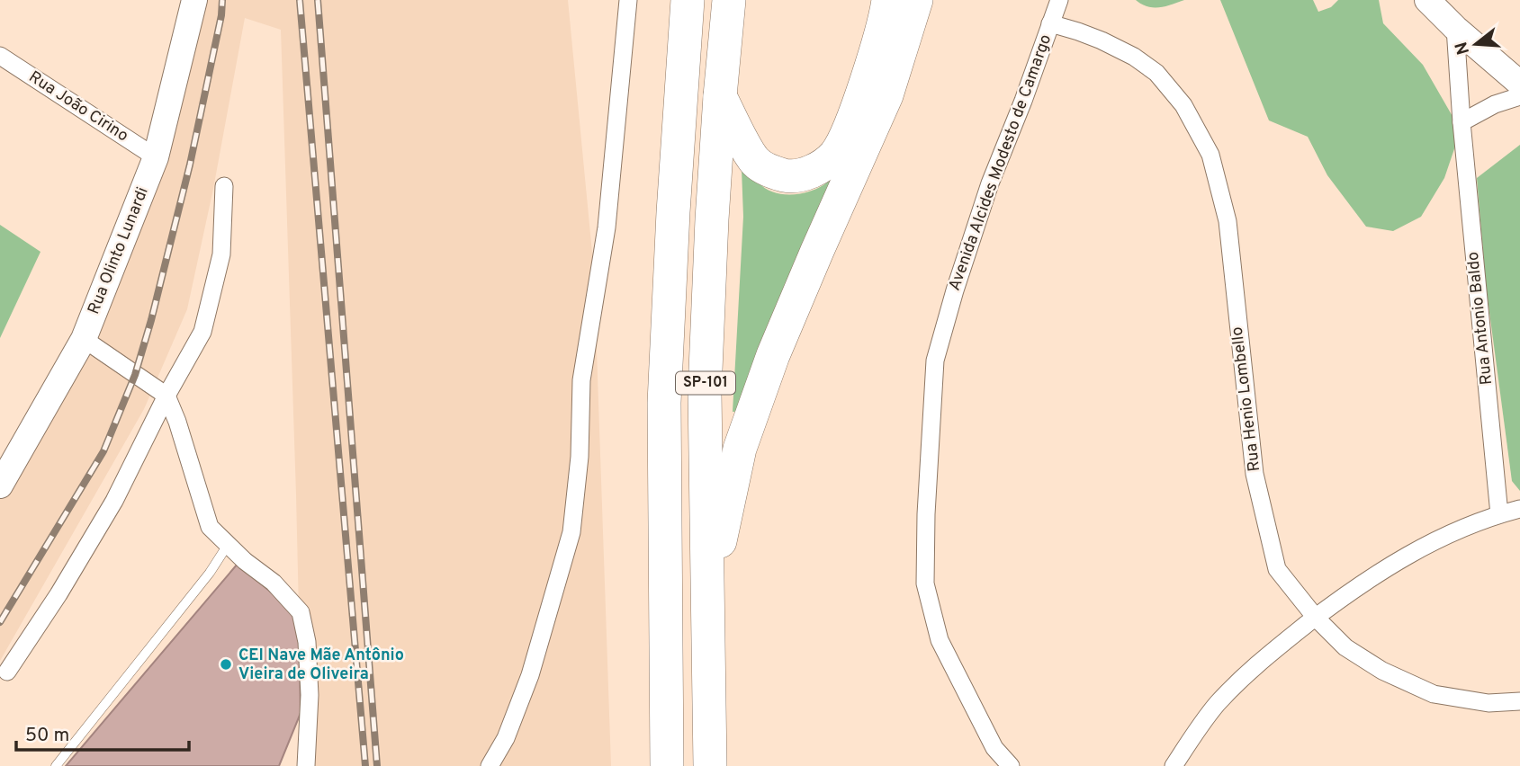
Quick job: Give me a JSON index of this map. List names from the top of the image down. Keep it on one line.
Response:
{"streets":{"highway":["SP-101"],"street":["Rua João Cirino","Avenida Alcides Modesto de Camargo","Rua Olinto Lunardi","Rua Antonio Baldo","Rua Henio Lombello"]},"crossings":[["Rua João Cirino","Rua Olinto Lunardi"],["Avenida Alcides Modesto de Camargo","Rua Henio Lombello"]],"places":["CEI Nave Mãe Antônio Vieira de Oliveira"],"scale_bar":"50 m","north":"left"}
